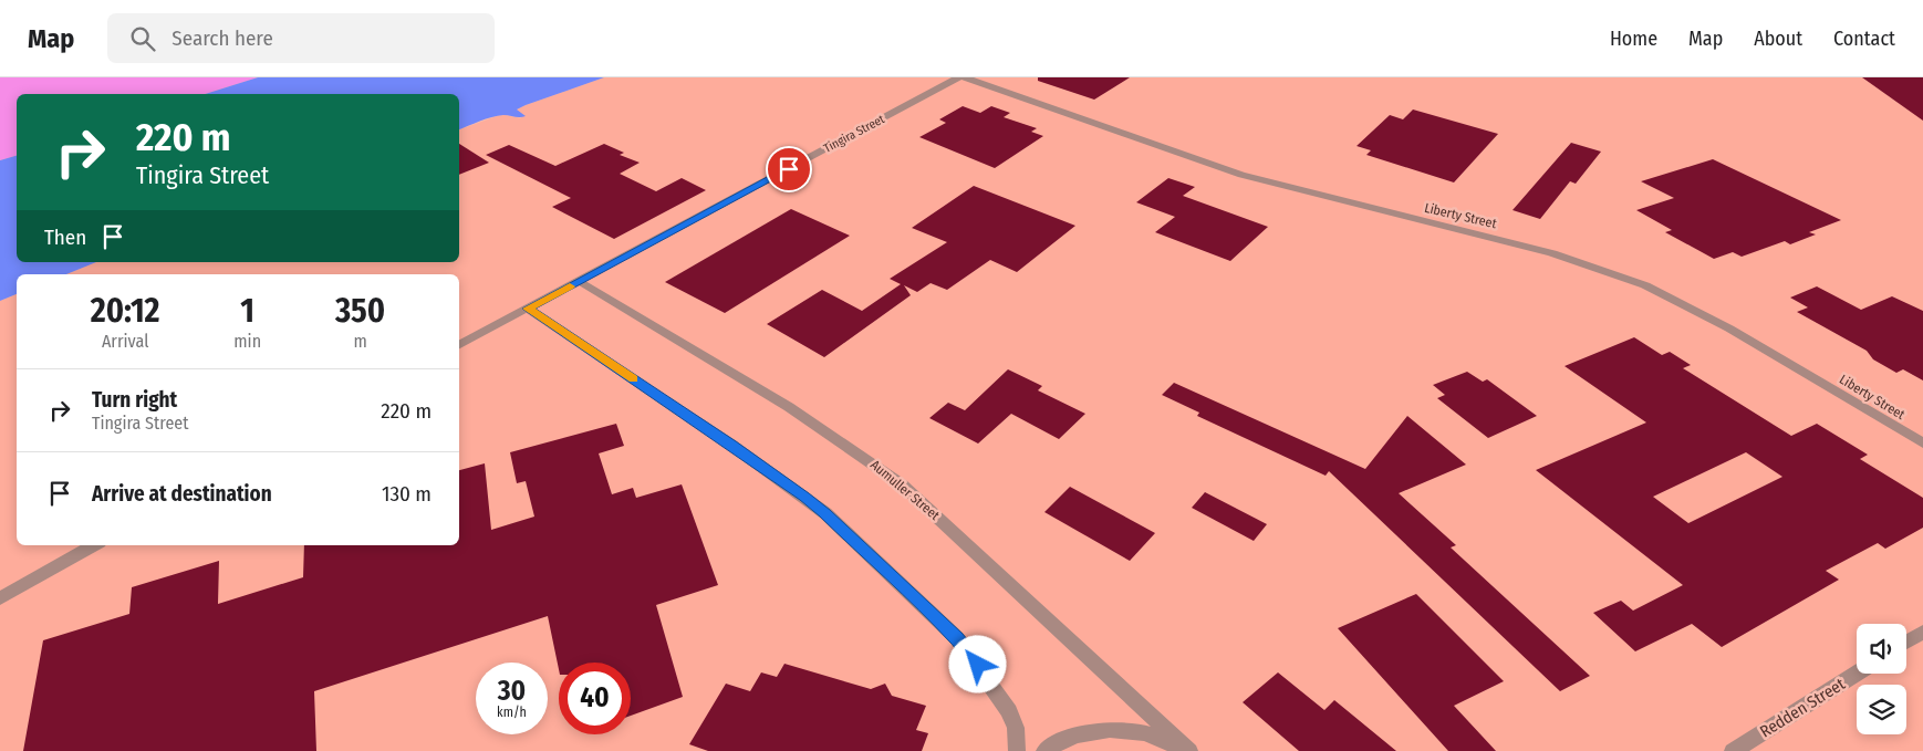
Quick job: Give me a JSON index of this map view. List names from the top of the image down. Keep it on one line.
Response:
{"streets":{"street":["Tingira Street","Liberty Street","Aumuller Street","Redden Street"]},"crossings":[["Tingira Street","Aumuller Street"]],"page":{"header":"Map","search":"Search here","nav":["Home","Map","About","Contact"],"turn":["220 m","Tingira Street"],"then":"Then","eta":["20:12","Arrival","1","min","350","m"],"list":[{"name":"Turn right","note":"Tingira Street","value":"220 m"},{"name":"Arrive at destination","value":"130 m"}],"speed":"30 km/h","limit":"40"}}
